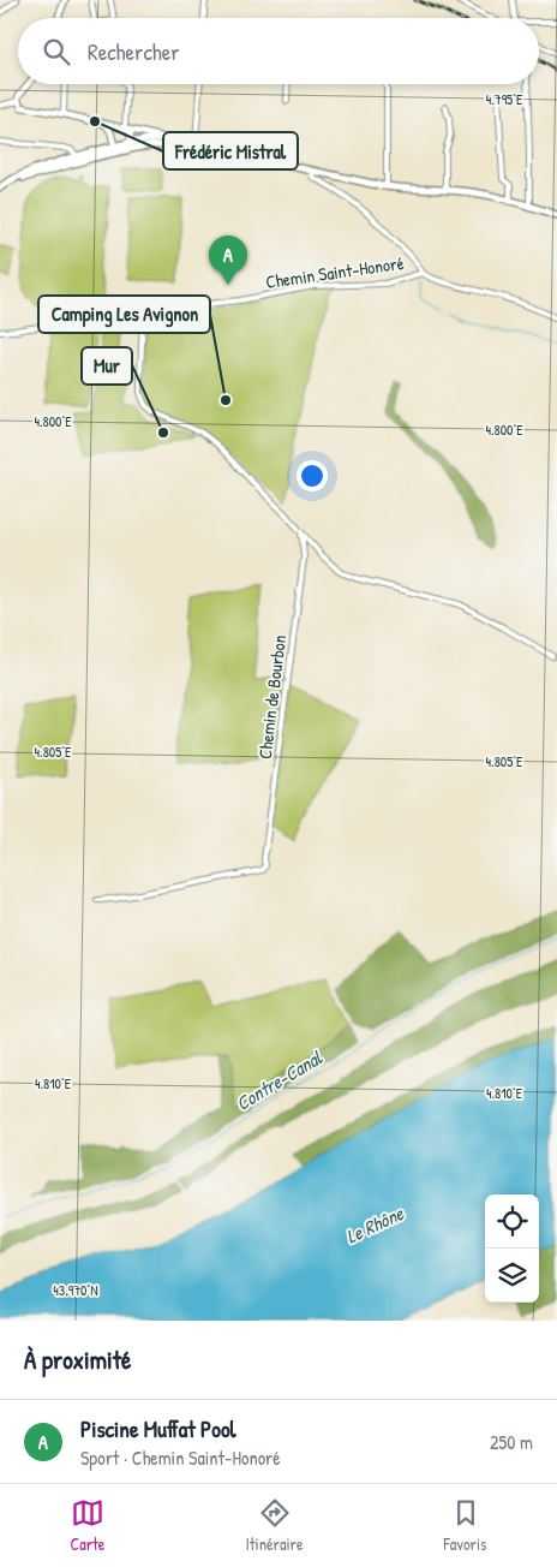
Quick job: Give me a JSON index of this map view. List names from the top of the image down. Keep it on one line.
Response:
{"streets":{"street":["Chemin Saint-Honoré","Chemin de Bourbon"]},"water":["Contre-Canal","Le Rhône"],"places":["Frédéric Mistral","Camping Les Avignon","Mur"],"page":{"search":"Rechercher","pins":"A","heading":"À proximité","list":[{"mark":"A","name":"Piscine Muffat Pool","note":"Sport · Chemin Saint-Honoré","value":"250 m"}],"nav":["Carte","Itinéraire","Favoris"]},"coordinates":["4.795°E","4.800°E","4.805°E","4.810°E","43.970°N"]}
